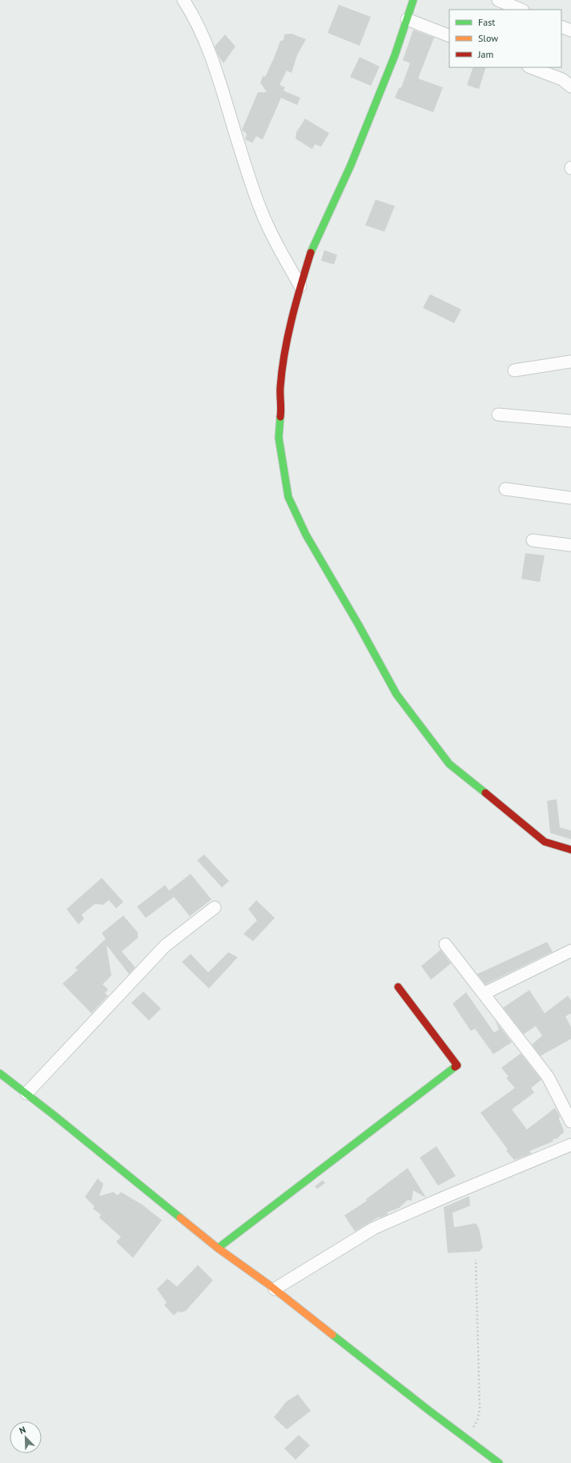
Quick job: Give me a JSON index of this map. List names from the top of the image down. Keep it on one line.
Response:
{"legend":["Fast","Slow","Jam"],"north":"top left"}
